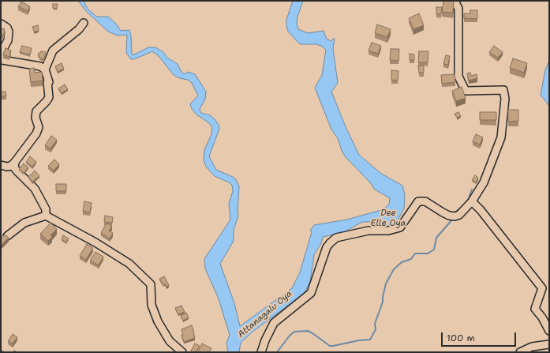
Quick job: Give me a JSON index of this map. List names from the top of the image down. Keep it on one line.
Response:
{"water":["Dee Elle Oya","Attanagalu Oya"],"scale_bar":"100 m"}
